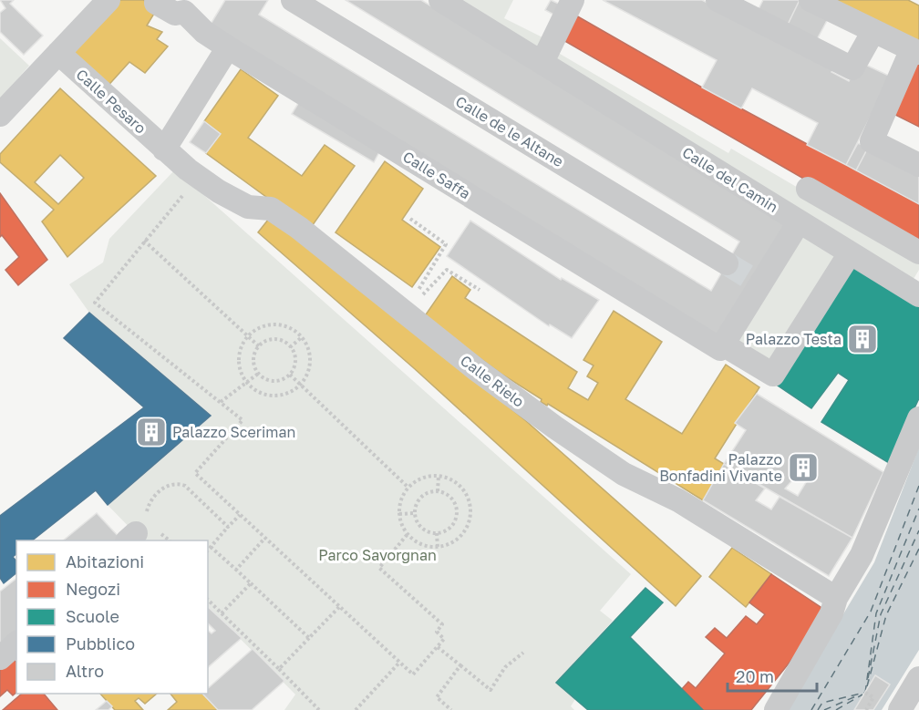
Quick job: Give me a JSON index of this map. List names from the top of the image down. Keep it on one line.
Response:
{"streets":{"street":["Calle Pesaro","Calle de le Altane","Calle Saffa","Calle del Camin","Calle Rielo"]},"crossings":[["Calle Pesaro","Calle Rielo"],["Calle Saffa","Calle del Camin"]],"parks":["Parco Savorgnan"],"places":{"building":["Palazzo Testa","Palazzo Sceriman","Palazzo Bonfadini Vivante"]},"legend":["Abitazioni","Negozi","Scuole","Pubblico","Altro"],"scale_bar":"20 m"}
